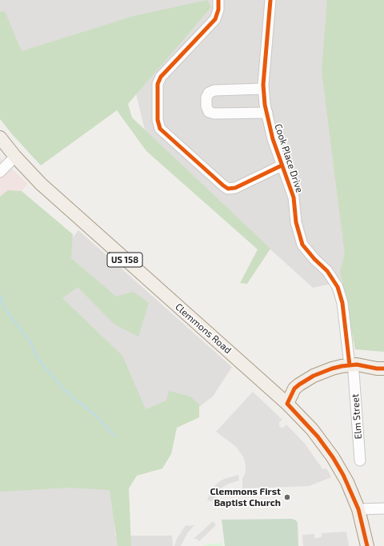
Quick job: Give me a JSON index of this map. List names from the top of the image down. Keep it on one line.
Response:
{"streets":{"main road":["US 158","Clemmons Road"],"street":["Cook Place Drive","Elm Street"]},"crossings":[["Cook Place Drive","Elm Street"]],"places":["Clemmons First Baptist Church"]}
